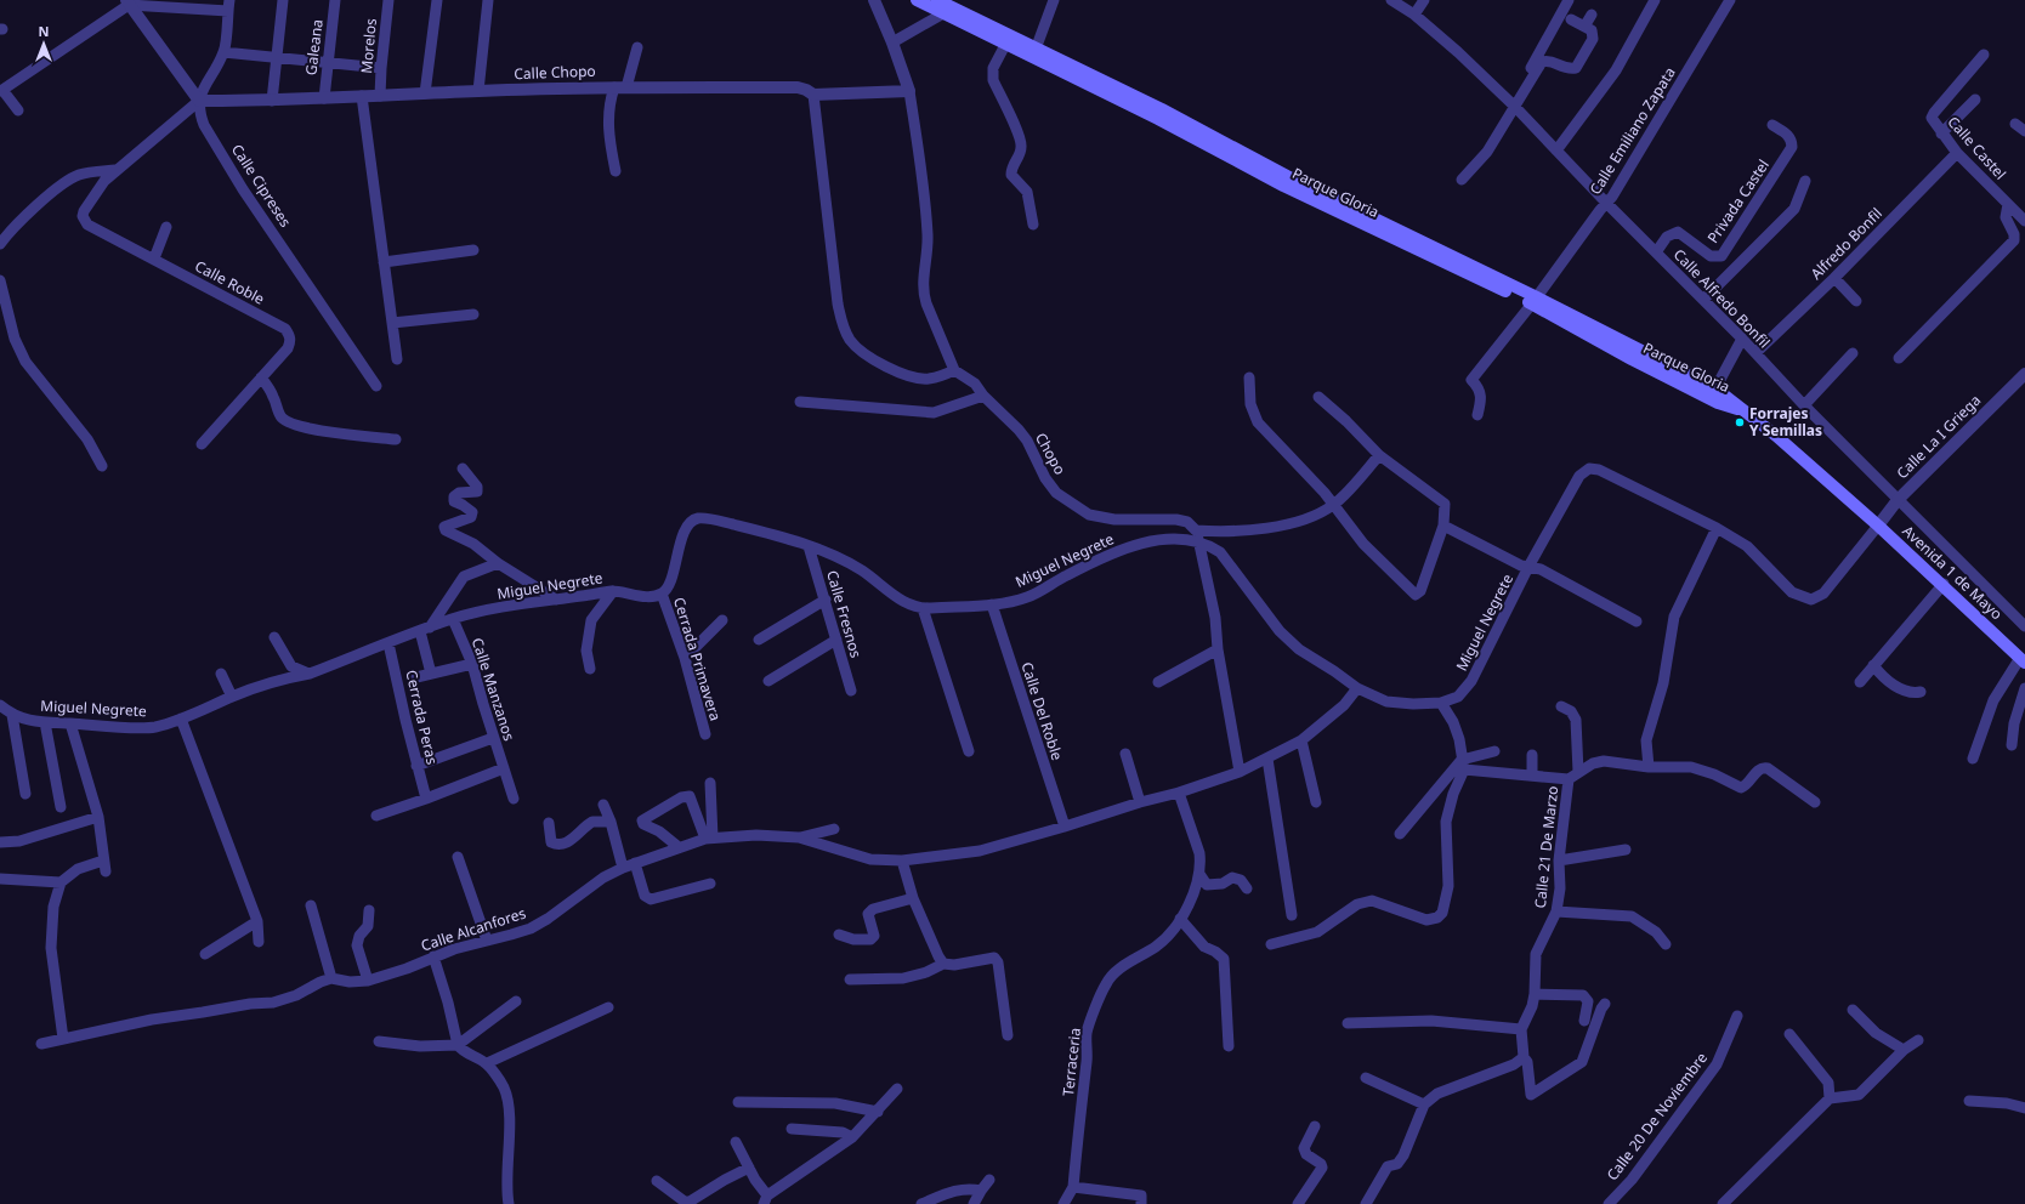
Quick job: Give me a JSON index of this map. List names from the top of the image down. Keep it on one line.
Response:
{"streets":{"main road":["Parque Gloria","Avenida 1 de Mayo"],"street":["Morelos","Galeana","Calle Chopo","Calle Emiliano Zapata","Calle Castel","Calle Cipreses","Privada Castel","Alfredo Bonfil","Calle Roble","Calle Alfredo Bonfil","Calle La I Griega","Chopo","Miguel Negrete","Calle Fresnos","Cerrada Primavera","Calle Manzanos","Calle Del Roble","Cerrada Peras","Calle 21 De Marzo","Calle Alcanfores","Terraceria","Calle 20 De Noviembre"]},"crossings":[["Morelos","Calle Chopo"],["Galeana","Calle Chopo"],["Calle Chopo","Calle Cipreses"],["Calle Emiliano Zapata","Parque Gloria"],["Calle Emiliano Zapata","Calle Alfredo Bonfil"],["Calle Castel","Alfredo Bonfil"],["Parque Gloria","Calle La I Griega"],["Parque Gloria","Miguel Negrete"],["Parque Gloria","Avenida 1 de Mayo"],["Privada Castel","Calle Alfredo Bonfil"],["Alfredo Bonfil","Calle Alfredo Bonfil"],["Calle Alfredo Bonfil","Calle La I Griega"],["Calle La I Griega","Miguel Negrete"],["Calle La I Griega","Avenida 1 de Mayo"],["Miguel Negrete","Avenida 1 de Mayo"],["Miguel Negrete","Calle Fresnos"],["Miguel Negrete","Cerrada Primavera"],["Miguel Negrete","Calle Manzanos"],["Miguel Negrete","Calle Del Roble"],["Miguel Negrete","Cerrada Peras"],["Calle Del Roble","Calle Alcanfores"],["Calle Alcanfores","Terraceria"]],"places":["Forrajes Y Semillas"],"north":"top"}
